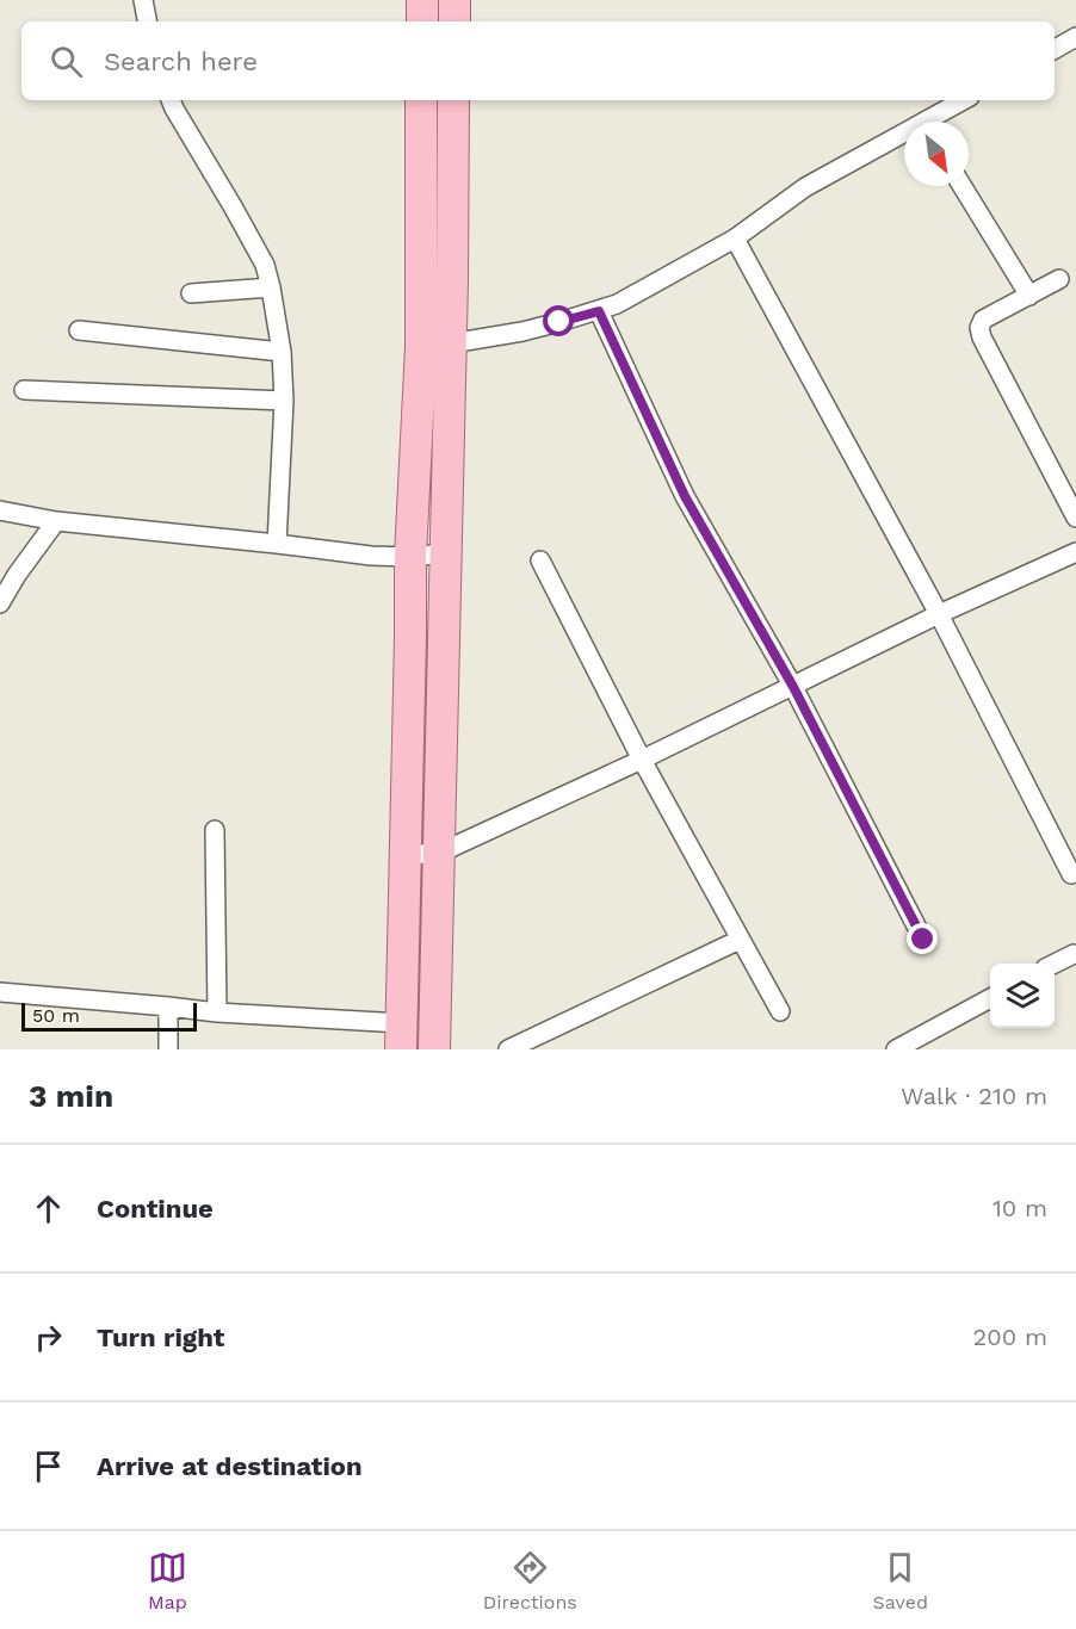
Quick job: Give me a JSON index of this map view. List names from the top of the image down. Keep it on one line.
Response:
{"scale_bar":"50 m","north":"bottom right","page":{"search":"Search here","scale":"50 m","heading":["3 min","Walk · 210 m"],"list":[["Continue","10 m"],["Turn right","200 m"],"Arrive at destination"],"nav":["Map","Directions","Saved"]}}
